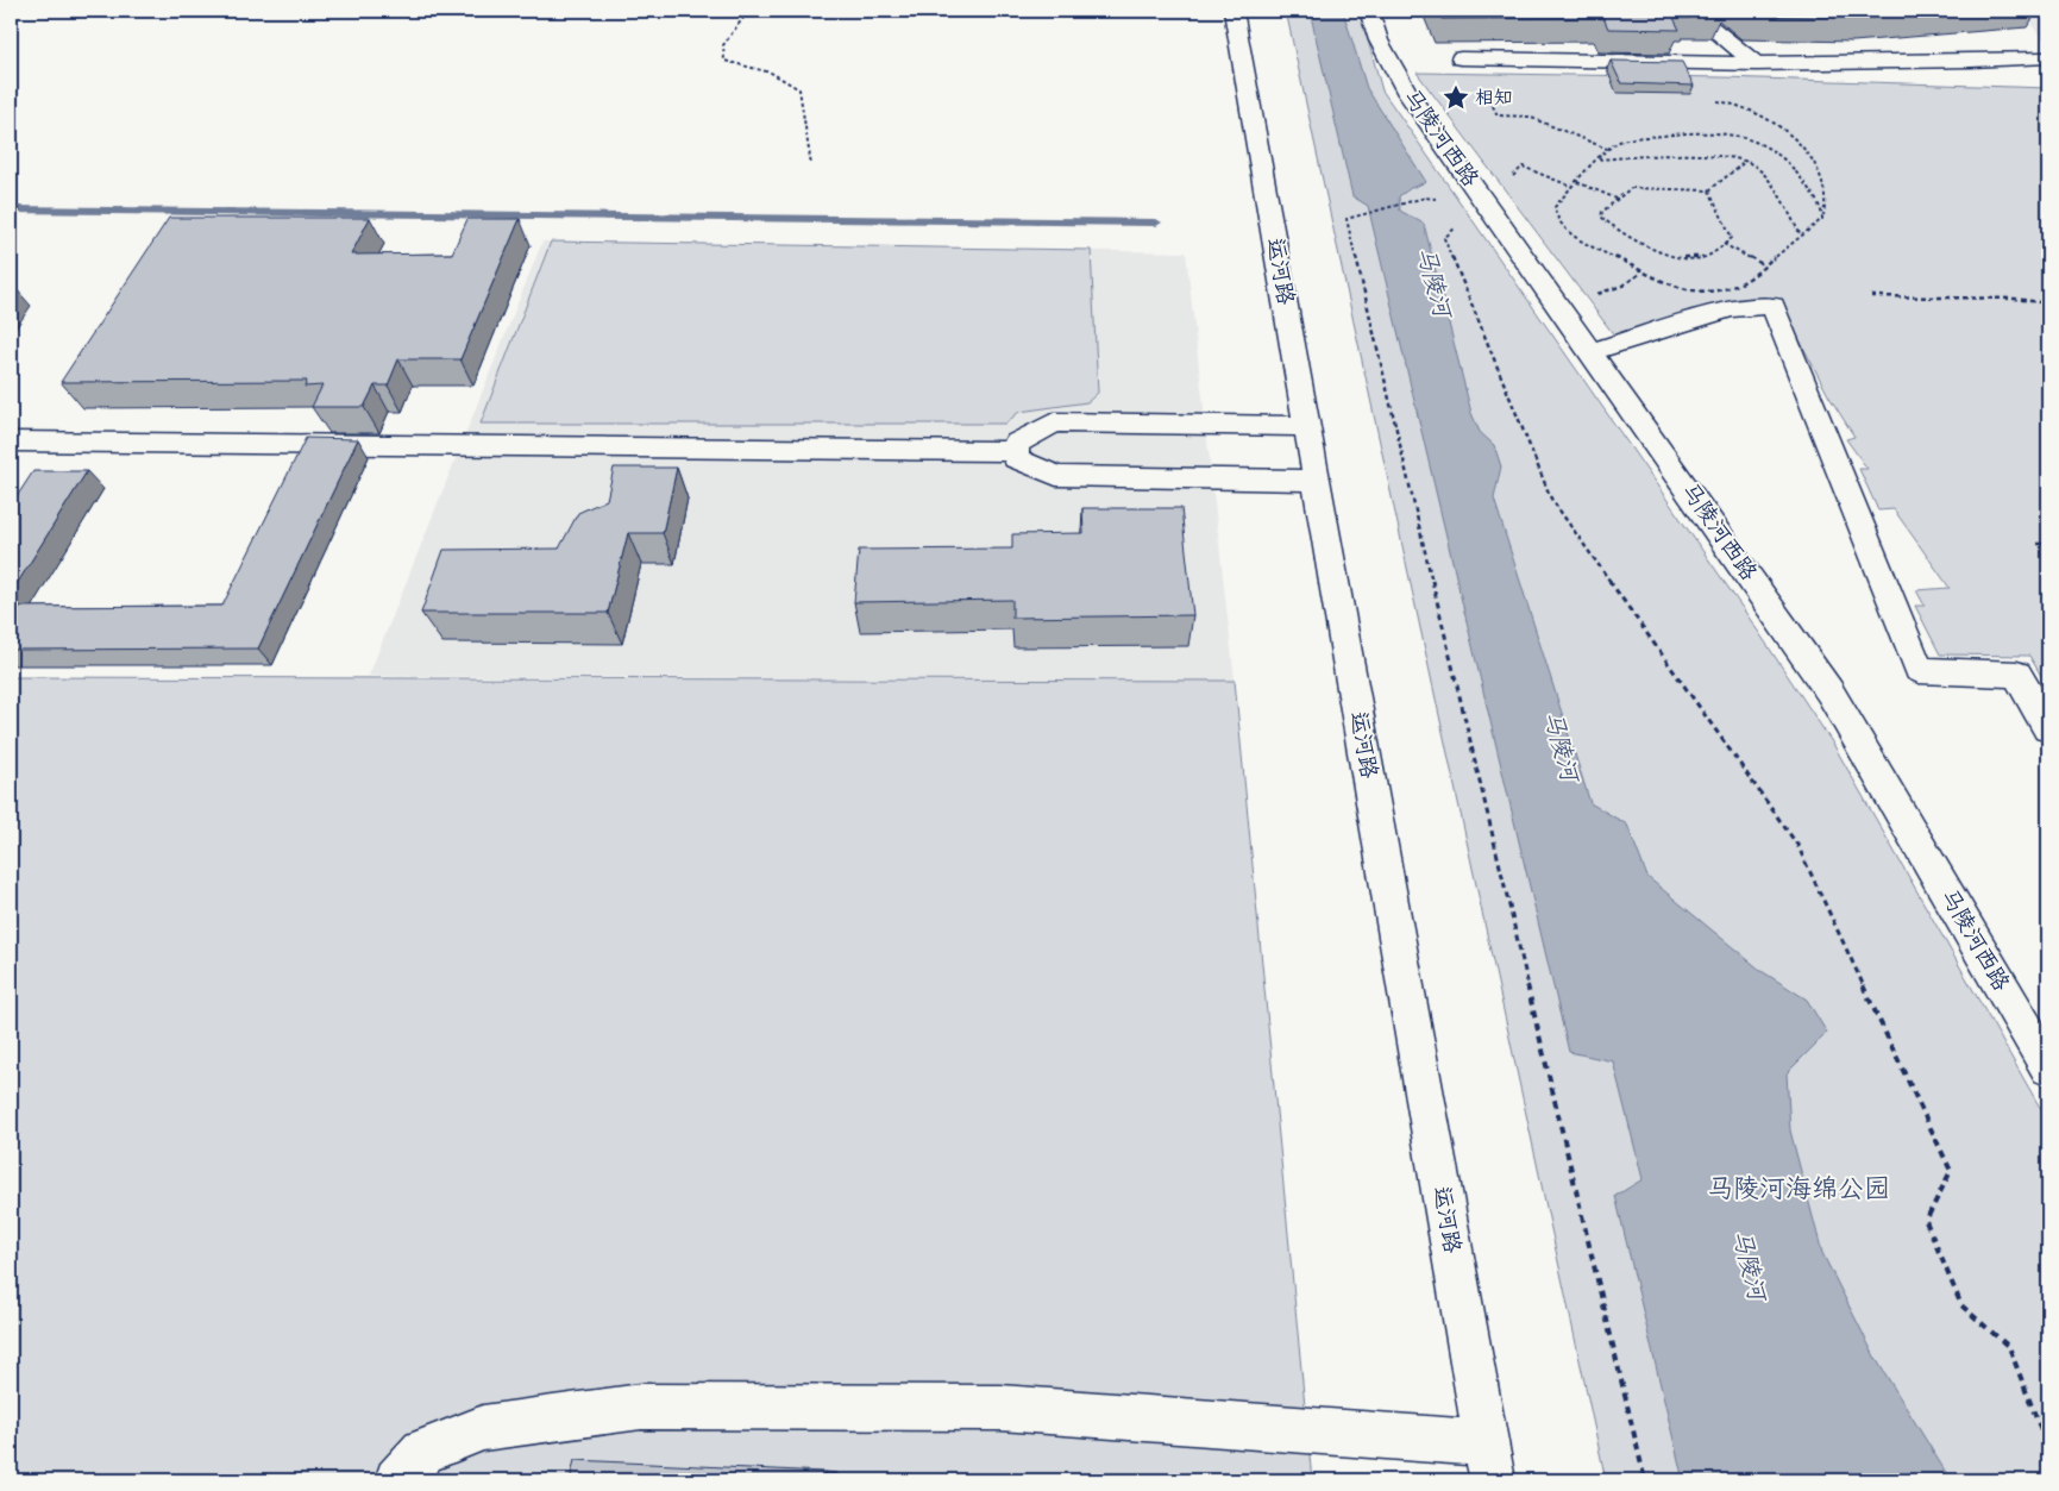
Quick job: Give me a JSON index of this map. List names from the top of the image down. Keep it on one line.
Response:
{"streets":{"street":["马陵河西路","运河路"]},"water":["马陵河"],"parks":["马陵河海绵公园"],"places":{"place":["相知"]}}
